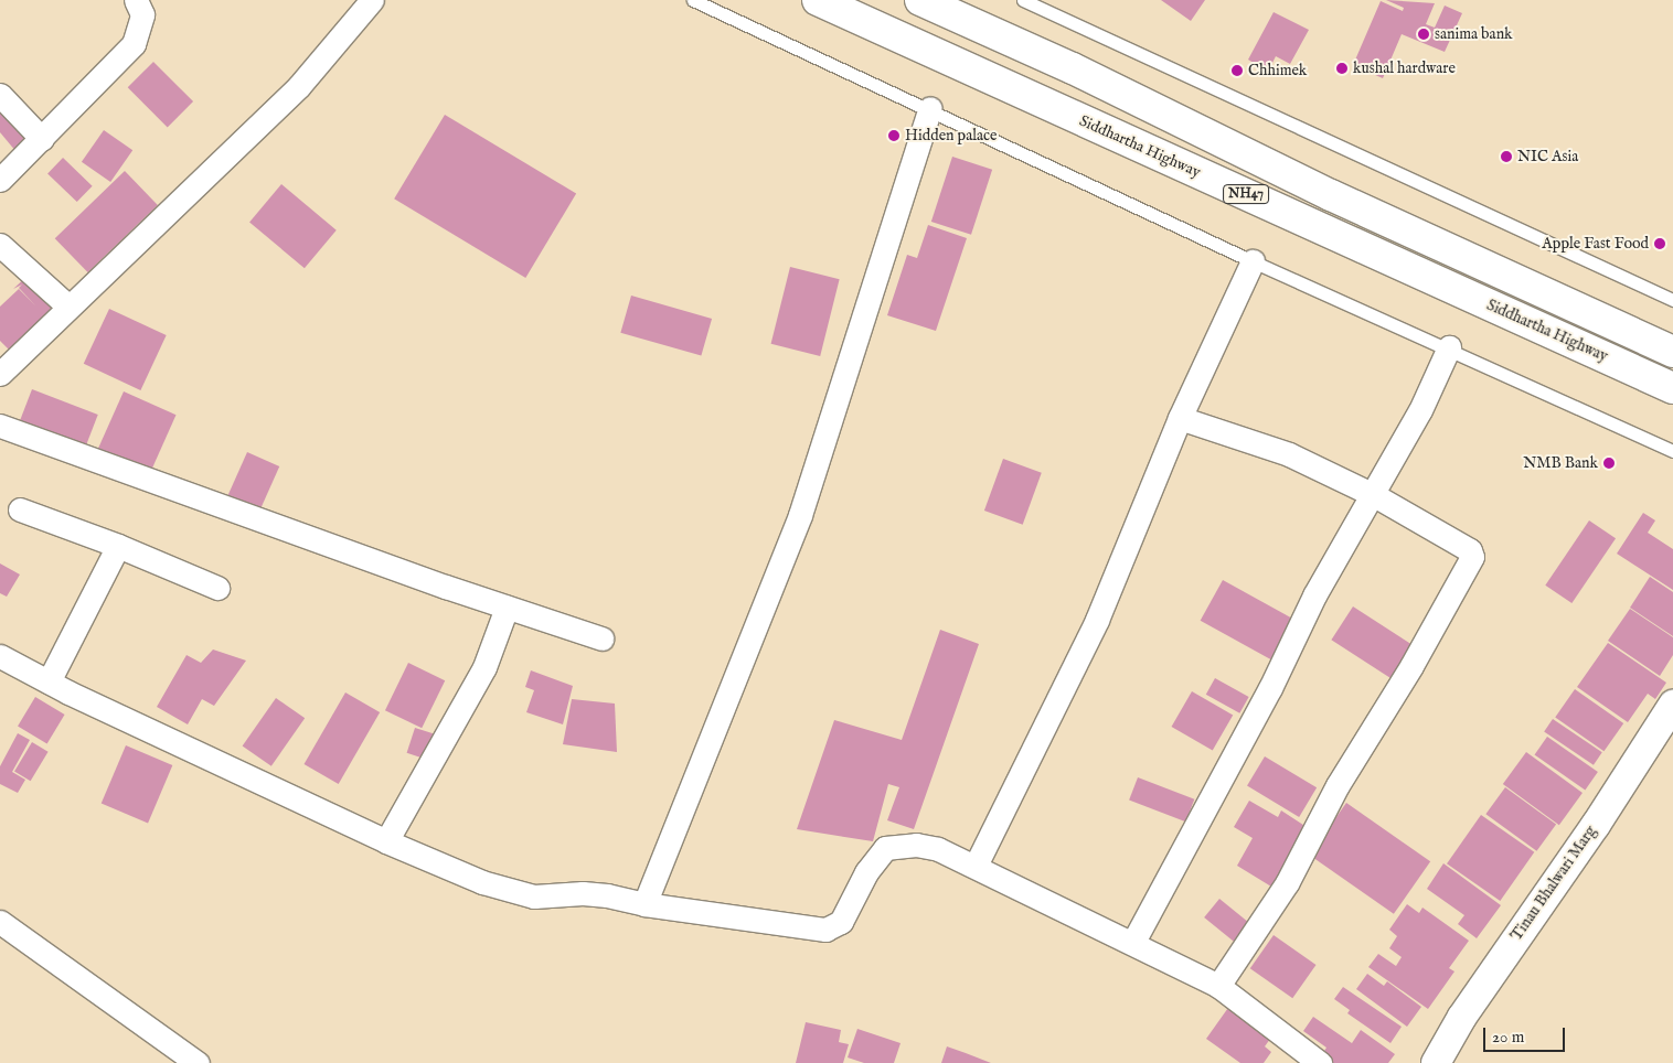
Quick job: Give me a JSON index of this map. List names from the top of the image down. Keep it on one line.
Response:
{"streets":{"highway":["Siddhartha Highway","NH47"],"street":["Tinau Bhalwari Marg"]},"places":["sanima bank","kushal hardware","Chhimek","Hidden palace","NIC Asia","Apple Fast Food","NMB Bank"],"scale_bar":"20 m"}
